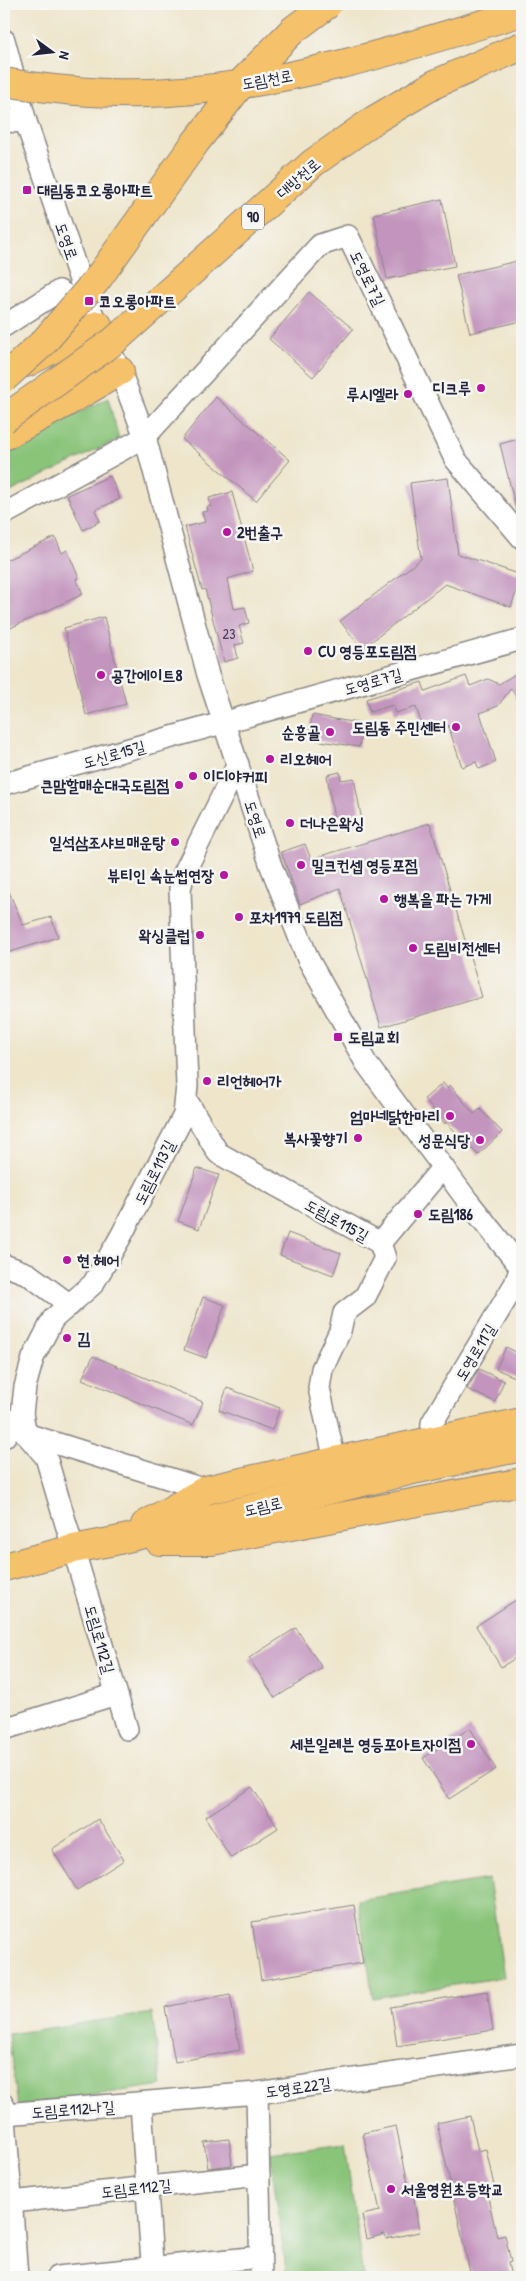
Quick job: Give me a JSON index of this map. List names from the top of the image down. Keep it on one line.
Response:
{"streets":{"main road":["도림천로","대방천로","90","도림로"],"street":["도영로","도영로7길","도신로15길","도림로113길","도림로115길","도영로11길","도림로112길","도영로22길","도림로112나길"]},"crossings":[["도림천로","도영로"],["도영로","도영로7길"],["도영로","도신로15길"],["도영로","도림로113길"],["도영로","도영로11길"],["도영로7길","도신로15길"],["도림로113길","도림로115길"],["도림로","도림로112길"],["도림로112길","도영로22길"],["도영로22길","도림로112나길"]],"places":{"transit":["대림동코오롱아파트","코오롱아파트","도림교회"],"other":["디크루","루시엘라","2번출구","CU 영등포도림점","공간에이트8","도림동 주민센터","순흥골","리오헤어","이디야커피","큰맘할매순대국도림점","더나은왁싱","일석삼조샤브매운탕","밀크컨셉 영등포점","뷰티인 속눈썹연장","행복을 파는 가게","포차1979 도림점","왁싱클럽","도림비전센터","리언헤어가","엄마네닭한마리","복사꽃향기","성문식당","도림186","현 헤어","김","세븐일레븐 영등포아트자이점","서울영원초등학교"]},"house_numbers":["23"],"north":"right"}
